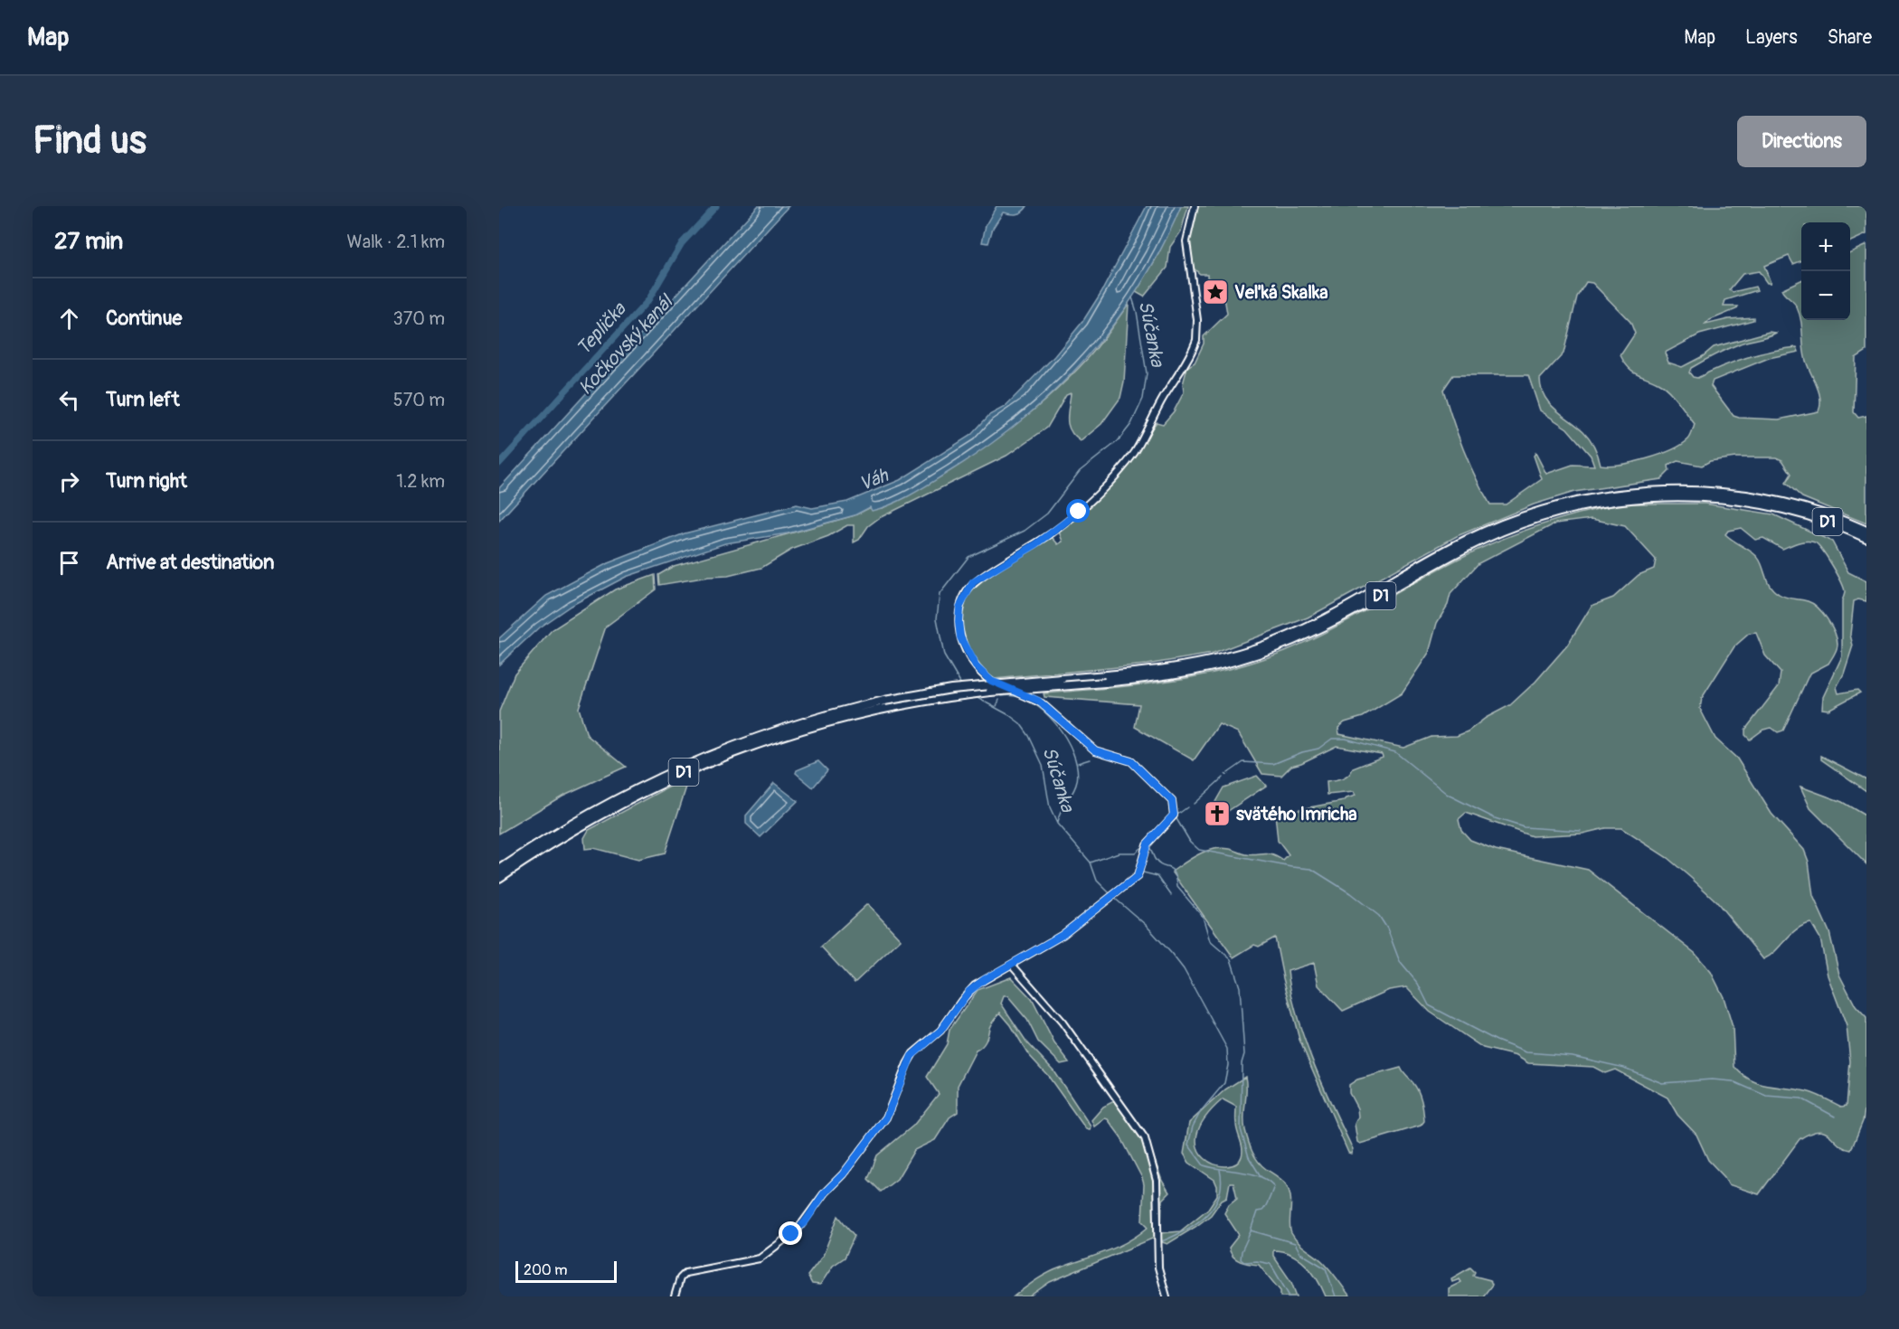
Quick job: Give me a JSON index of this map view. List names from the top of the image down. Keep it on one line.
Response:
{"streets":{"highway":["D1"]},"water":["Teplička","Súčanka","Kočkovský kanál","Váh"],"places":{"place":["Veľká Skalka"],"church":["svätého Imricha"]},"scale_bar":"200 m","page":{"header":"Map","nav":["Map","Layers","Share"],"buttons":"Directions","title":"Find us","heading":["27 min","Walk · 2.1 km"],"map_buttons":["+","−"],"list":[["Continue","370 m"],["Turn left","570 m"],["Turn right","1.2 km"],"Arrive at destination"],"scale":"200 m"}}
